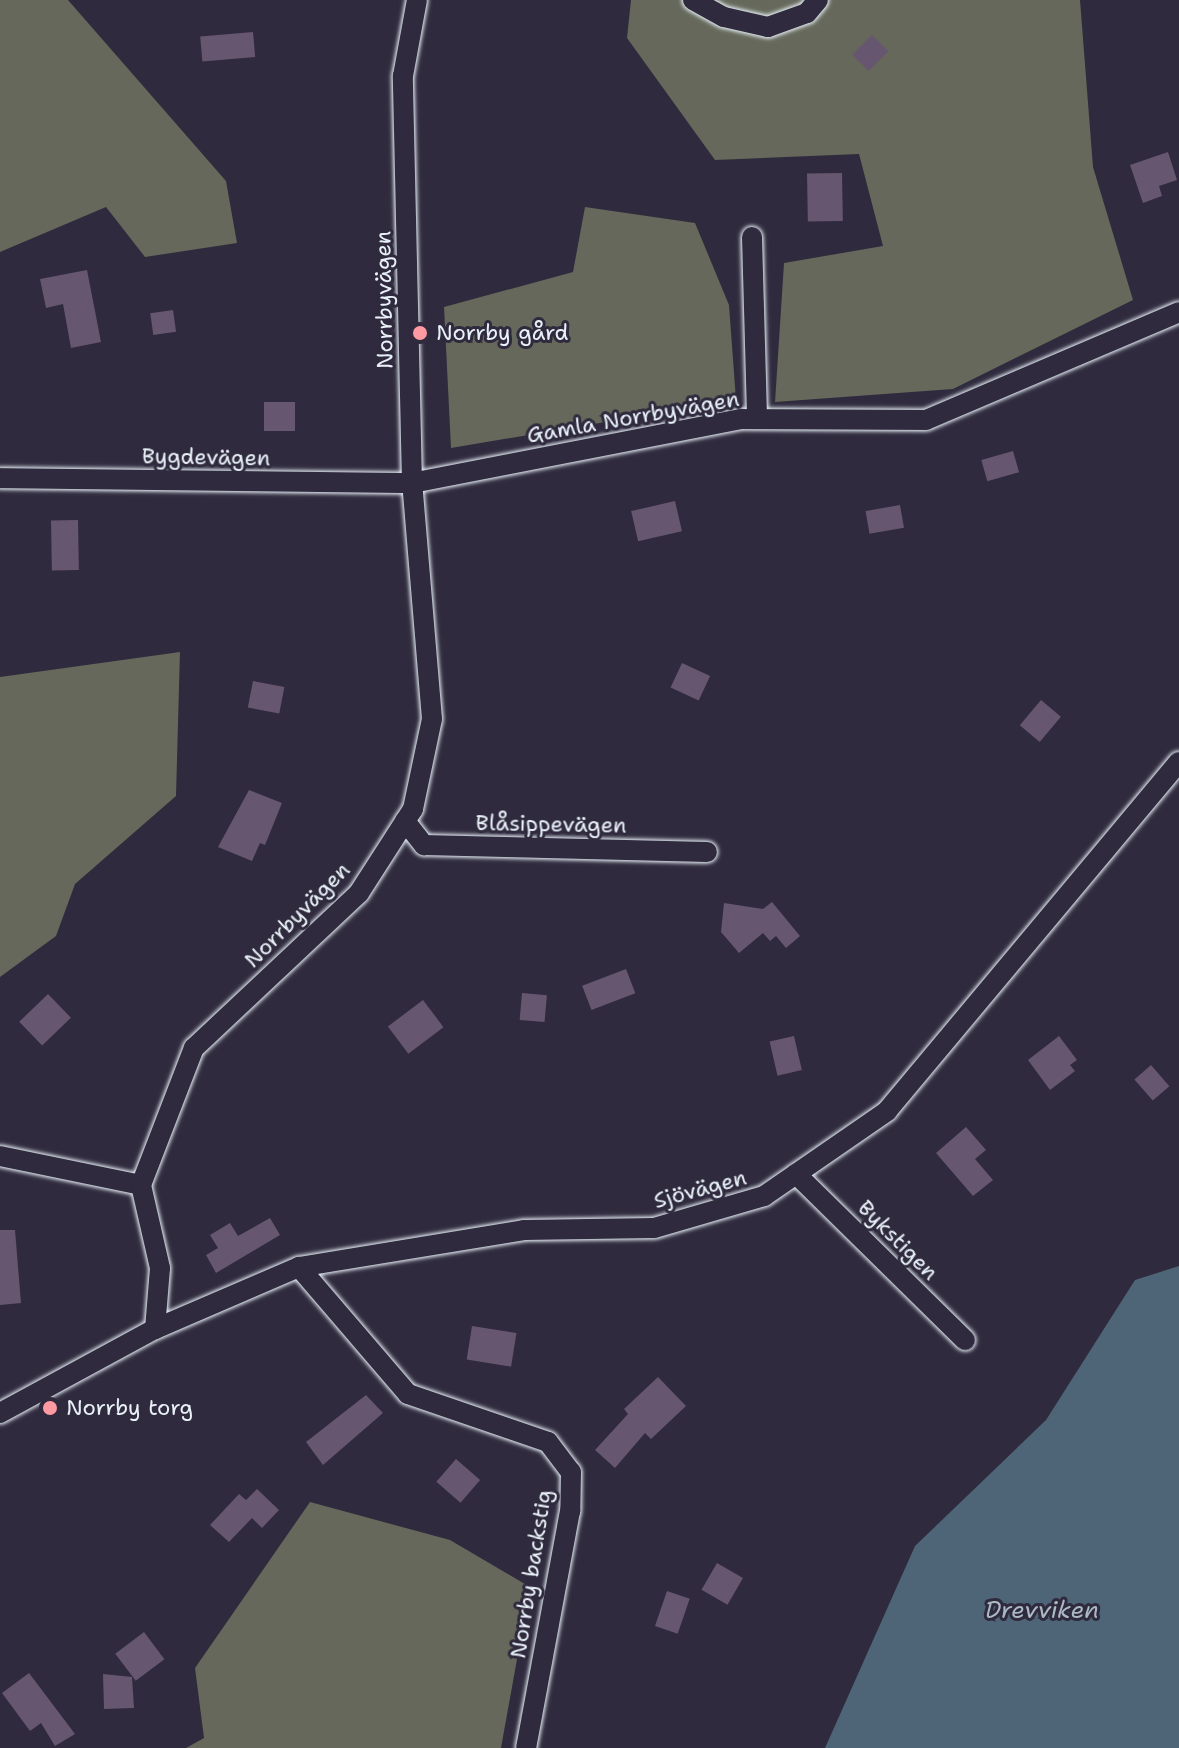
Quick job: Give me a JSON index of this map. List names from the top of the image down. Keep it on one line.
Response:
{"streets":{"street":["Norrbyvägen","Gamla Norrbyvägen","Bygdevägen","Blåsippevägen","Sjövägen","Bykstigen","Norrby backstig"]},"crossings":[["Norrbyvägen","Gamla Norrbyvägen"],["Norrbyvägen","Bygdevägen"],["Norrbyvägen","Blåsippevägen"],["Gamla Norrbyvägen","Bygdevägen"],["Sjövägen","Bykstigen"],["Sjövägen","Norrby backstig"]],"water":["Drevviken"],"places":["Norrby gård","Norrby torg"]}
